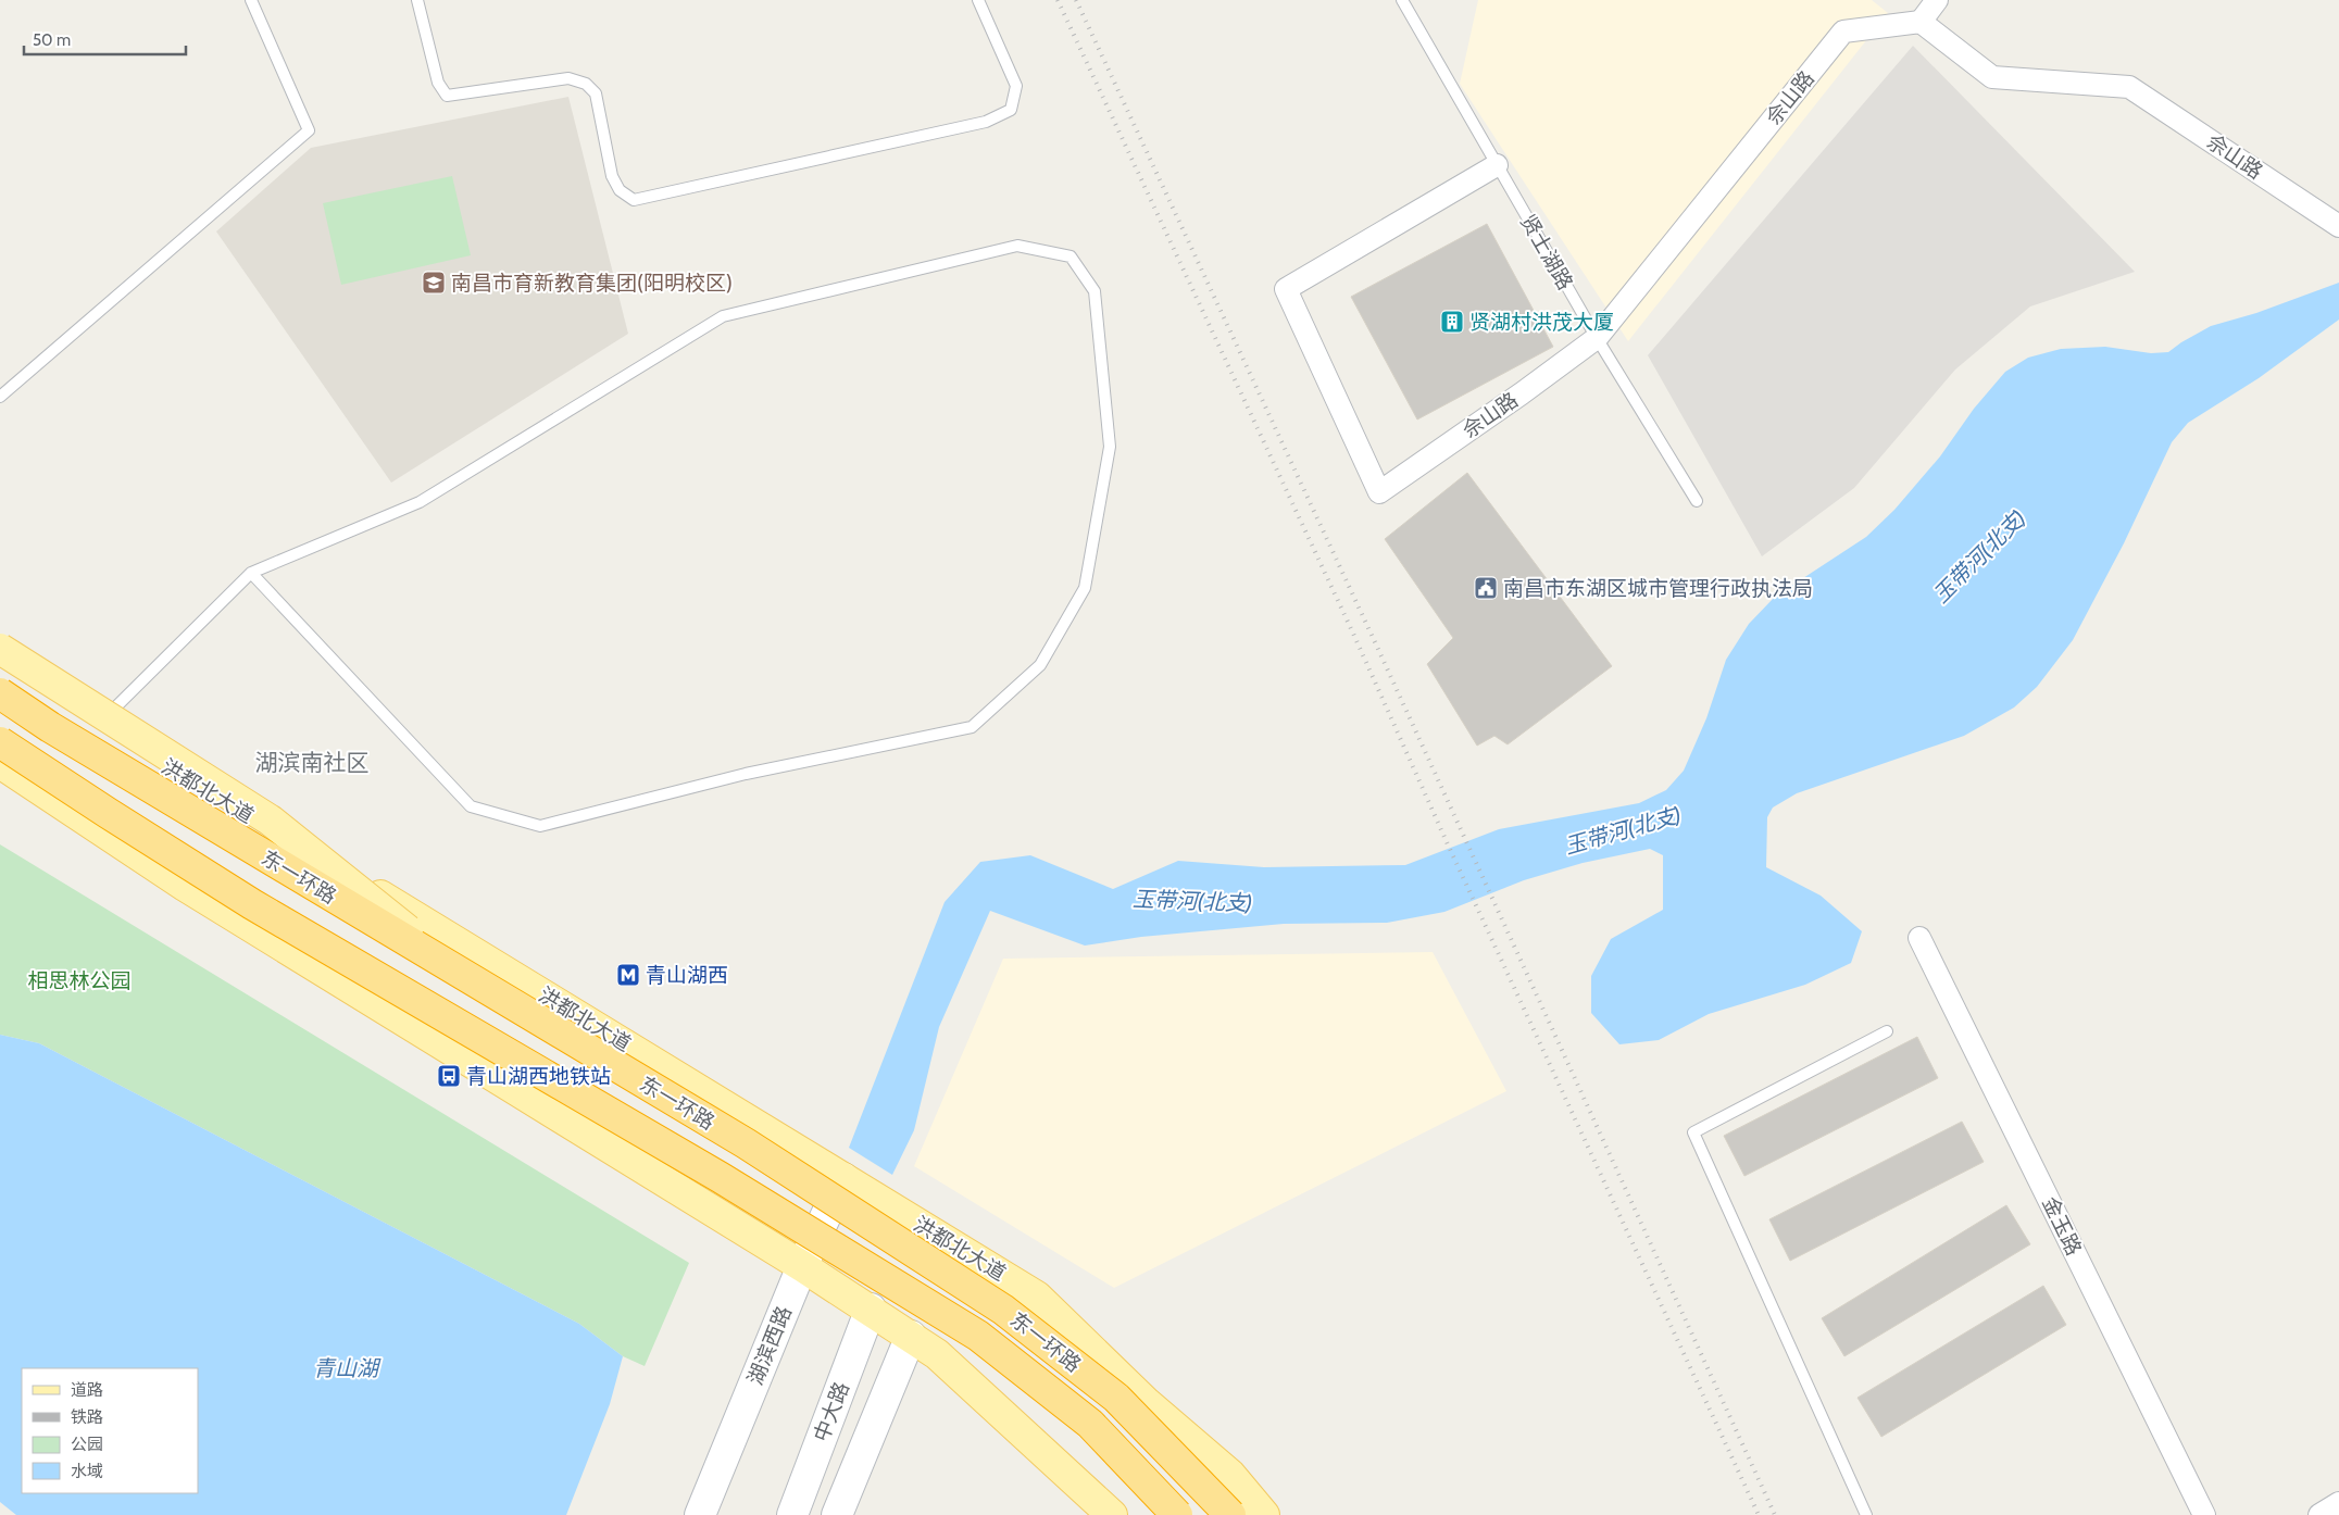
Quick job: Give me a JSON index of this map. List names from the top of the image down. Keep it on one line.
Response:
{"streets":{"highway":["东一环路"],"main road":["洪都北大道","湖滨西路","中大路"],"street":["佘山路","金玉路"],"lane":["贤士湖路"]},"crossings":[["佘山路","贤士湖路"],["洪都北大道","湖滨西路"]],"districts":["湖滨南社区"],"water":["玉带河(北支)","青山湖"],"parks":["相思林公园"],"places":{"school or university":["南昌市育新教育集团(阳明校区)"],"building":["贤湖村洪茂大厦"],"public building":["南昌市东湖区城市管理行政执法局"],"metro station":["青山湖西"],"bus stop":["青山湖西地铁站"]},"legend":["道路","铁路","公园","水域"],"scale_bar":"50 m"}
